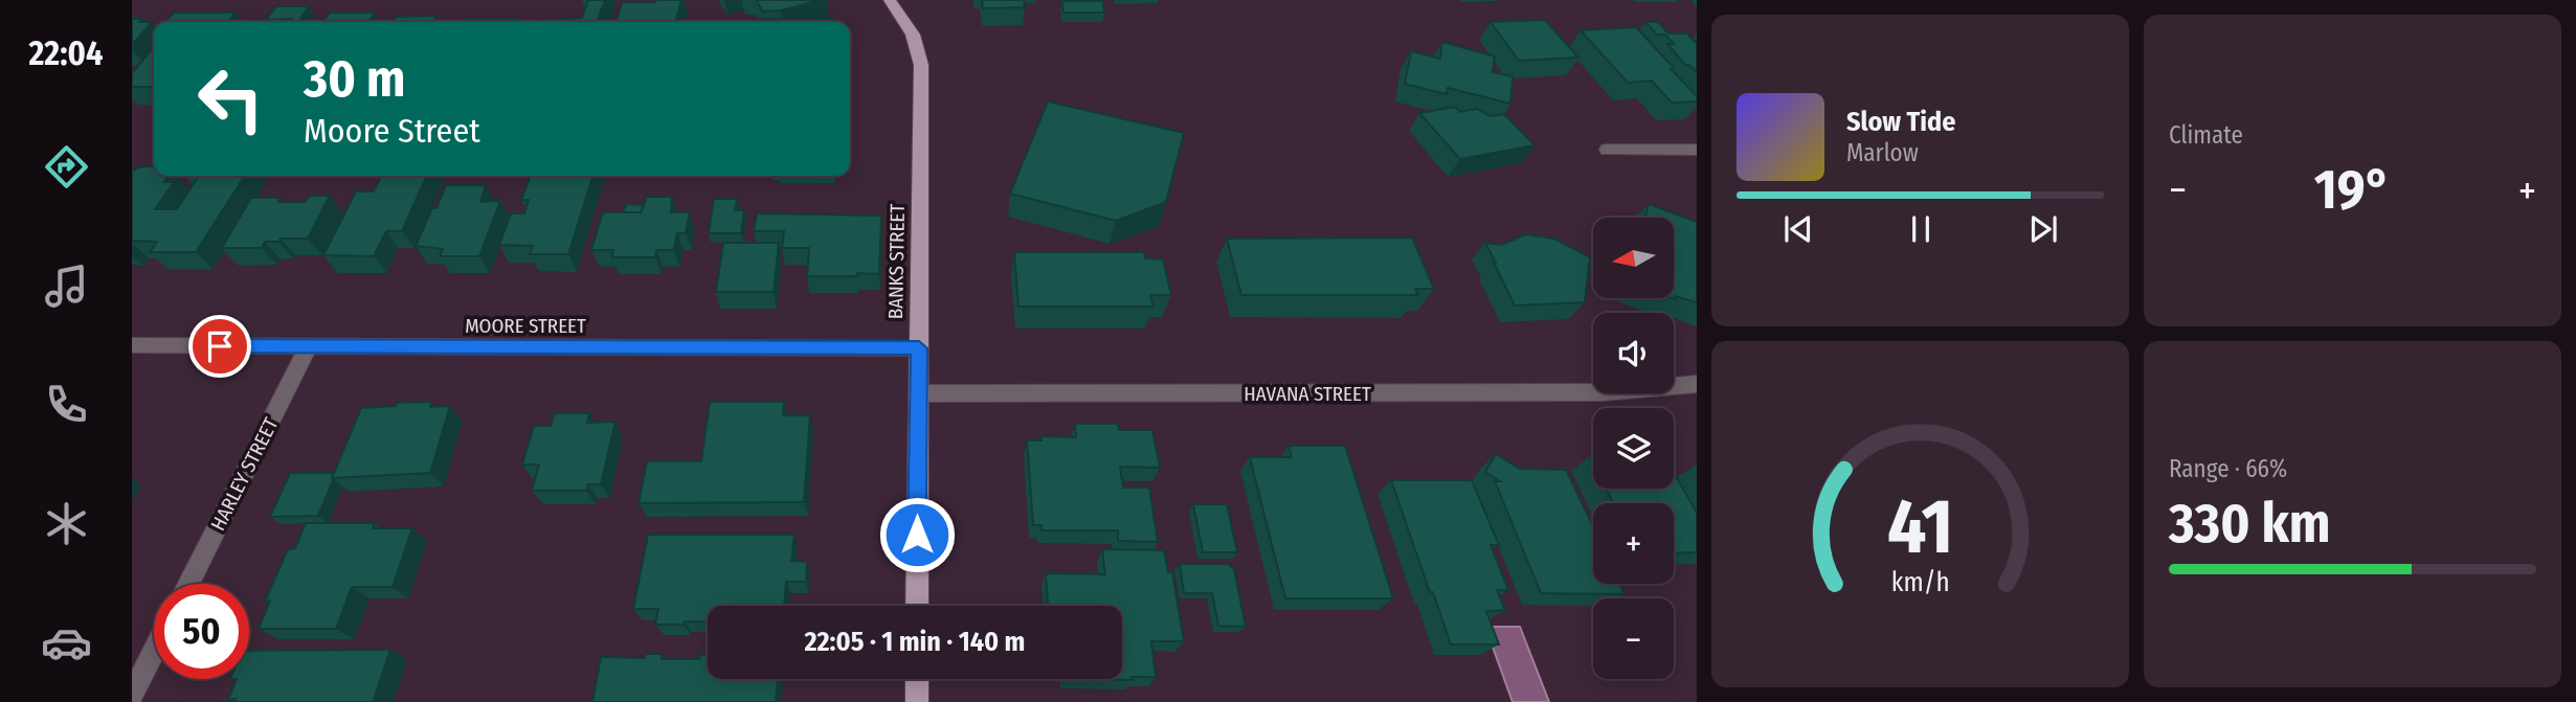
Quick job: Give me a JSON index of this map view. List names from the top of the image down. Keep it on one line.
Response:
{"streets":{"main road":["BANKS STREET"],"street":["MOORE STREET","HAVANA STREET","HARLEY STREET"]},"crossings":[["BANKS STREET","MOORE STREET"],["BANKS STREET","HAVANA STREET"],["MOORE STREET","HARLEY STREET"]],"north":"left","page":{"tabs":"22:04","tile":["Climate",["Range · 66%","330 km"]],"turn":["30 m","Moore Street"],"song":["Slow Tide","Marlow"],"heat":["−","19°","+"],"map_buttons":["+","−"],"limit":"50","trip":"22:05 · 1 min · 140 m","gauge":["41","km/h"]}}
